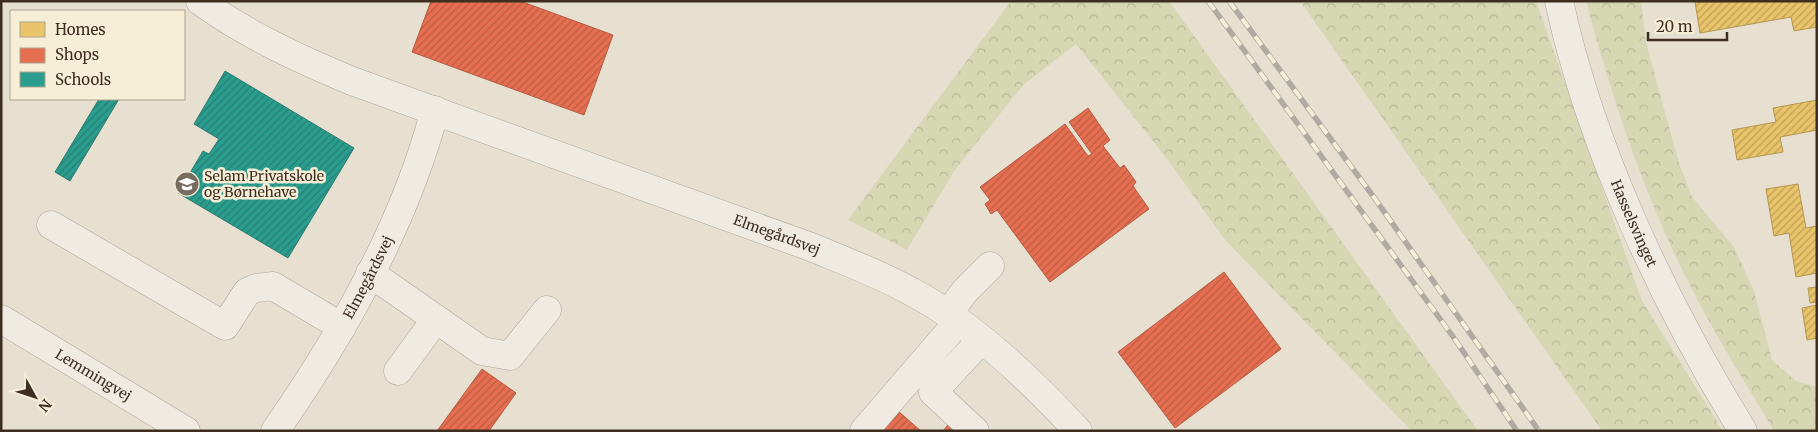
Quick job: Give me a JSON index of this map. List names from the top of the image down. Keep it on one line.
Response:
{"streets":{"street":["Hasselsvinget","Elmegårdsvej","Lemmingvej"]},"places":{"school or university":["Selam Privatskole og Børnehave"]},"legend":["Homes","Shops","Schools"],"scale_bar":"20 m","north":"bottom right"}
